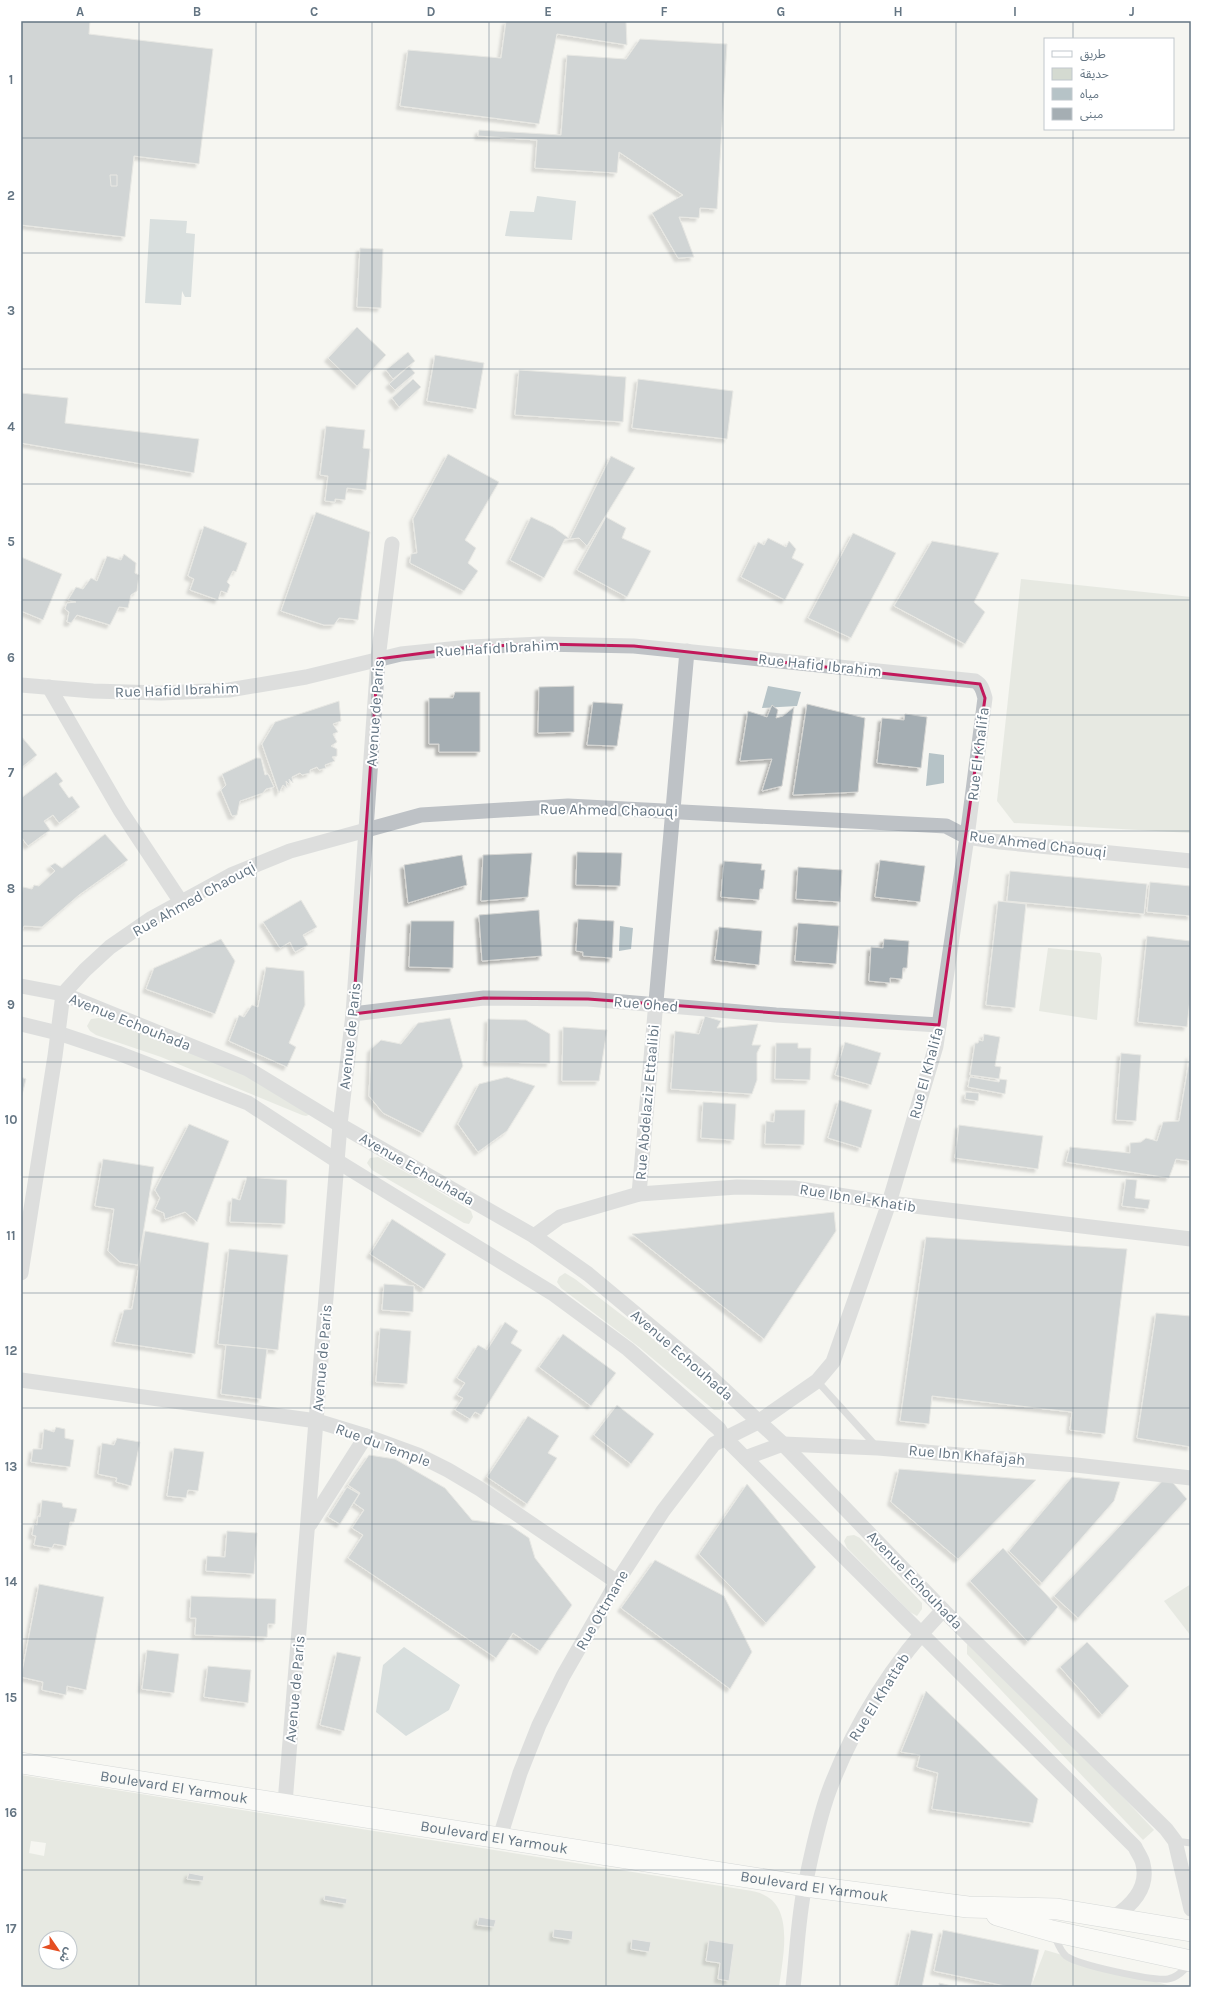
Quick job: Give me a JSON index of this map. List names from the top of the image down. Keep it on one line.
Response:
{"streets":{"main road":["Boulevard El Yarmouk"],"street":["Rue Hafid Ibrahim","Avenue de Paris","Rue El Khalifa","Rue Ahmed Chaouqi","Rue Ohed","Avenue Echouhada","Rue Abdelaziz Ettaalibi","Rue Ibn el-Khatib","Rue du Temple","Rue Ibn Khafajah","Rue Ottmane","Rue El Khattab"]},"crossings":[["Rue Hafid Ibrahim","Avenue de Paris"],["Rue Hafid Ibrahim","Rue El Khalifa"],["Rue Hafid Ibrahim","Rue Abdelaziz Ettaalibi"],["Avenue de Paris","Rue Ahmed Chaouqi"],["Avenue de Paris","Rue Ohed"],["Avenue de Paris","Avenue Echouhada"],["Avenue de Paris","Rue du Temple"],["Avenue de Paris","Boulevard El Yarmouk"],["Rue El Khalifa","Rue Ahmed Chaouqi"],["Rue El Khalifa","Rue Ohed"],["Rue El Khalifa","Avenue Echouhada"],["Rue El Khalifa","Rue Ibn el-Khatib"],["Rue El Khalifa","Rue Ottmane"],["Rue Ahmed Chaouqi","Avenue Echouhada"],["Rue Ahmed Chaouqi","Rue Abdelaziz Ettaalibi"],["Rue Ohed","Rue Abdelaziz Ettaalibi"],["Avenue Echouhada","Rue Ibn el-Khatib"],["Avenue Echouhada","Rue Ibn Khafajah"],["Avenue Echouhada","Rue Ottmane"],["Avenue Echouhada","Rue El Khattab"],["Avenue Echouhada","Boulevard El Yarmouk"],["Rue Abdelaziz Ettaalibi","Rue Ibn el-Khatib"],["Rue du Temple","Rue Ottmane"],["Rue Ottmane","Boulevard El Yarmouk"],["Rue El Khattab","Boulevard El Yarmouk"]],"legend":["طريق","حديقة","مياه","مبنى"],"north":"bottom right","grid":{"columns":["A","B","C","D","E","F","G","H","I","J"],"rows":["1","2","3","4","5","6","7","8","9","10","11","12","13","14","15","16","17"]}}
